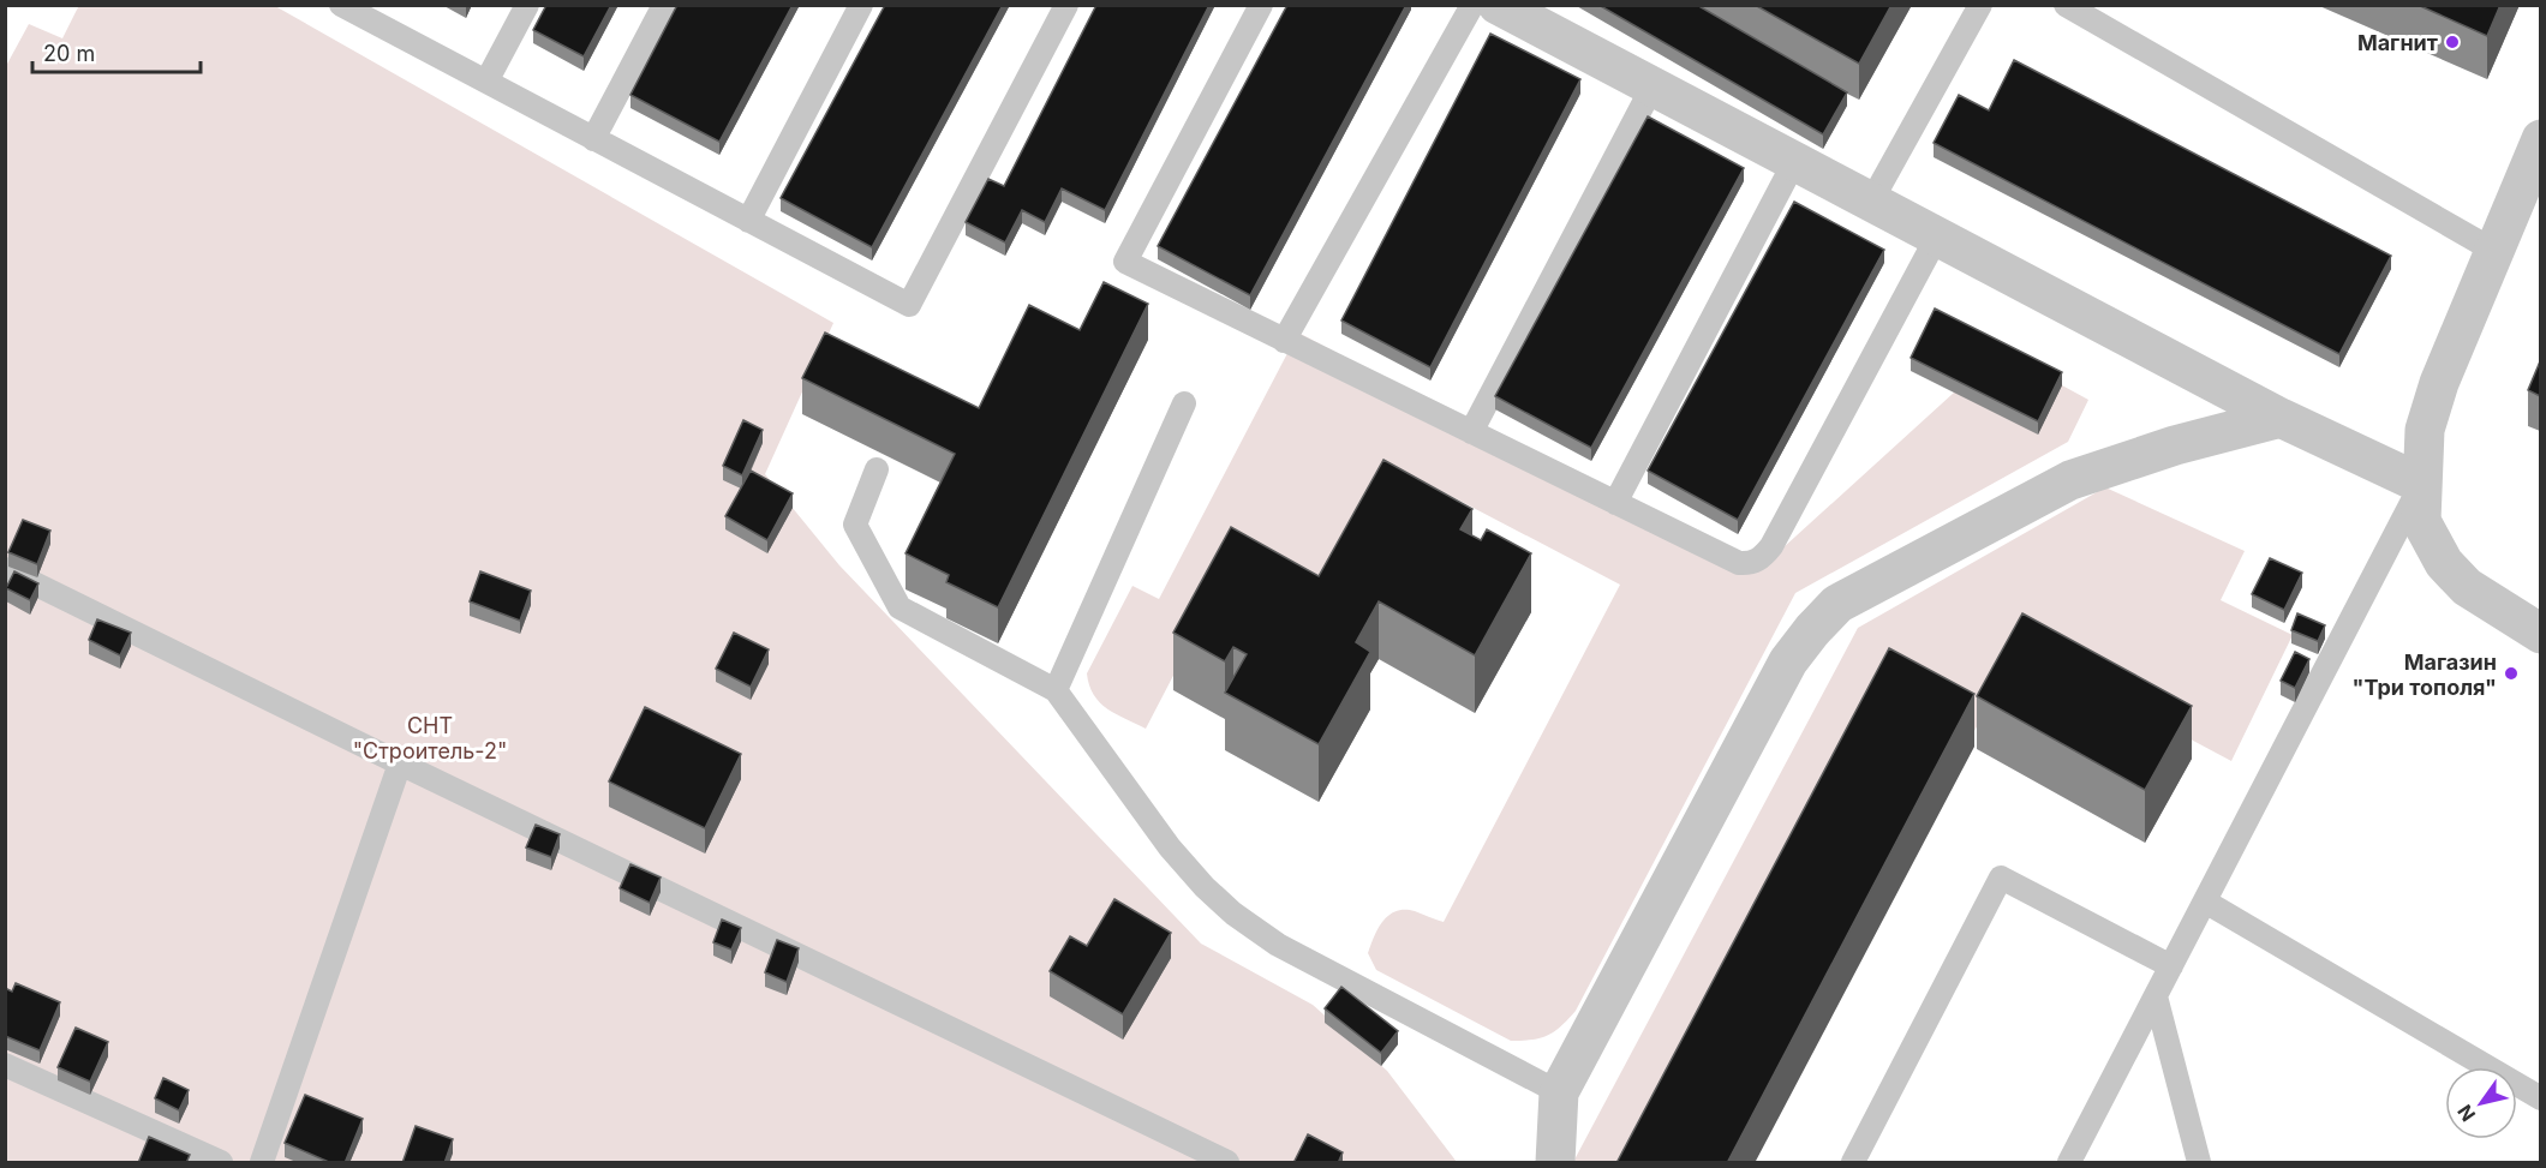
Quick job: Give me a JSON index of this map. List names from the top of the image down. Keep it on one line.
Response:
{"parks":["СНТ \"Строитель-2\""],"places":["Магнит","Магазин \"Три тополя\""],"scale_bar":"20 m","north":"bottom left"}
